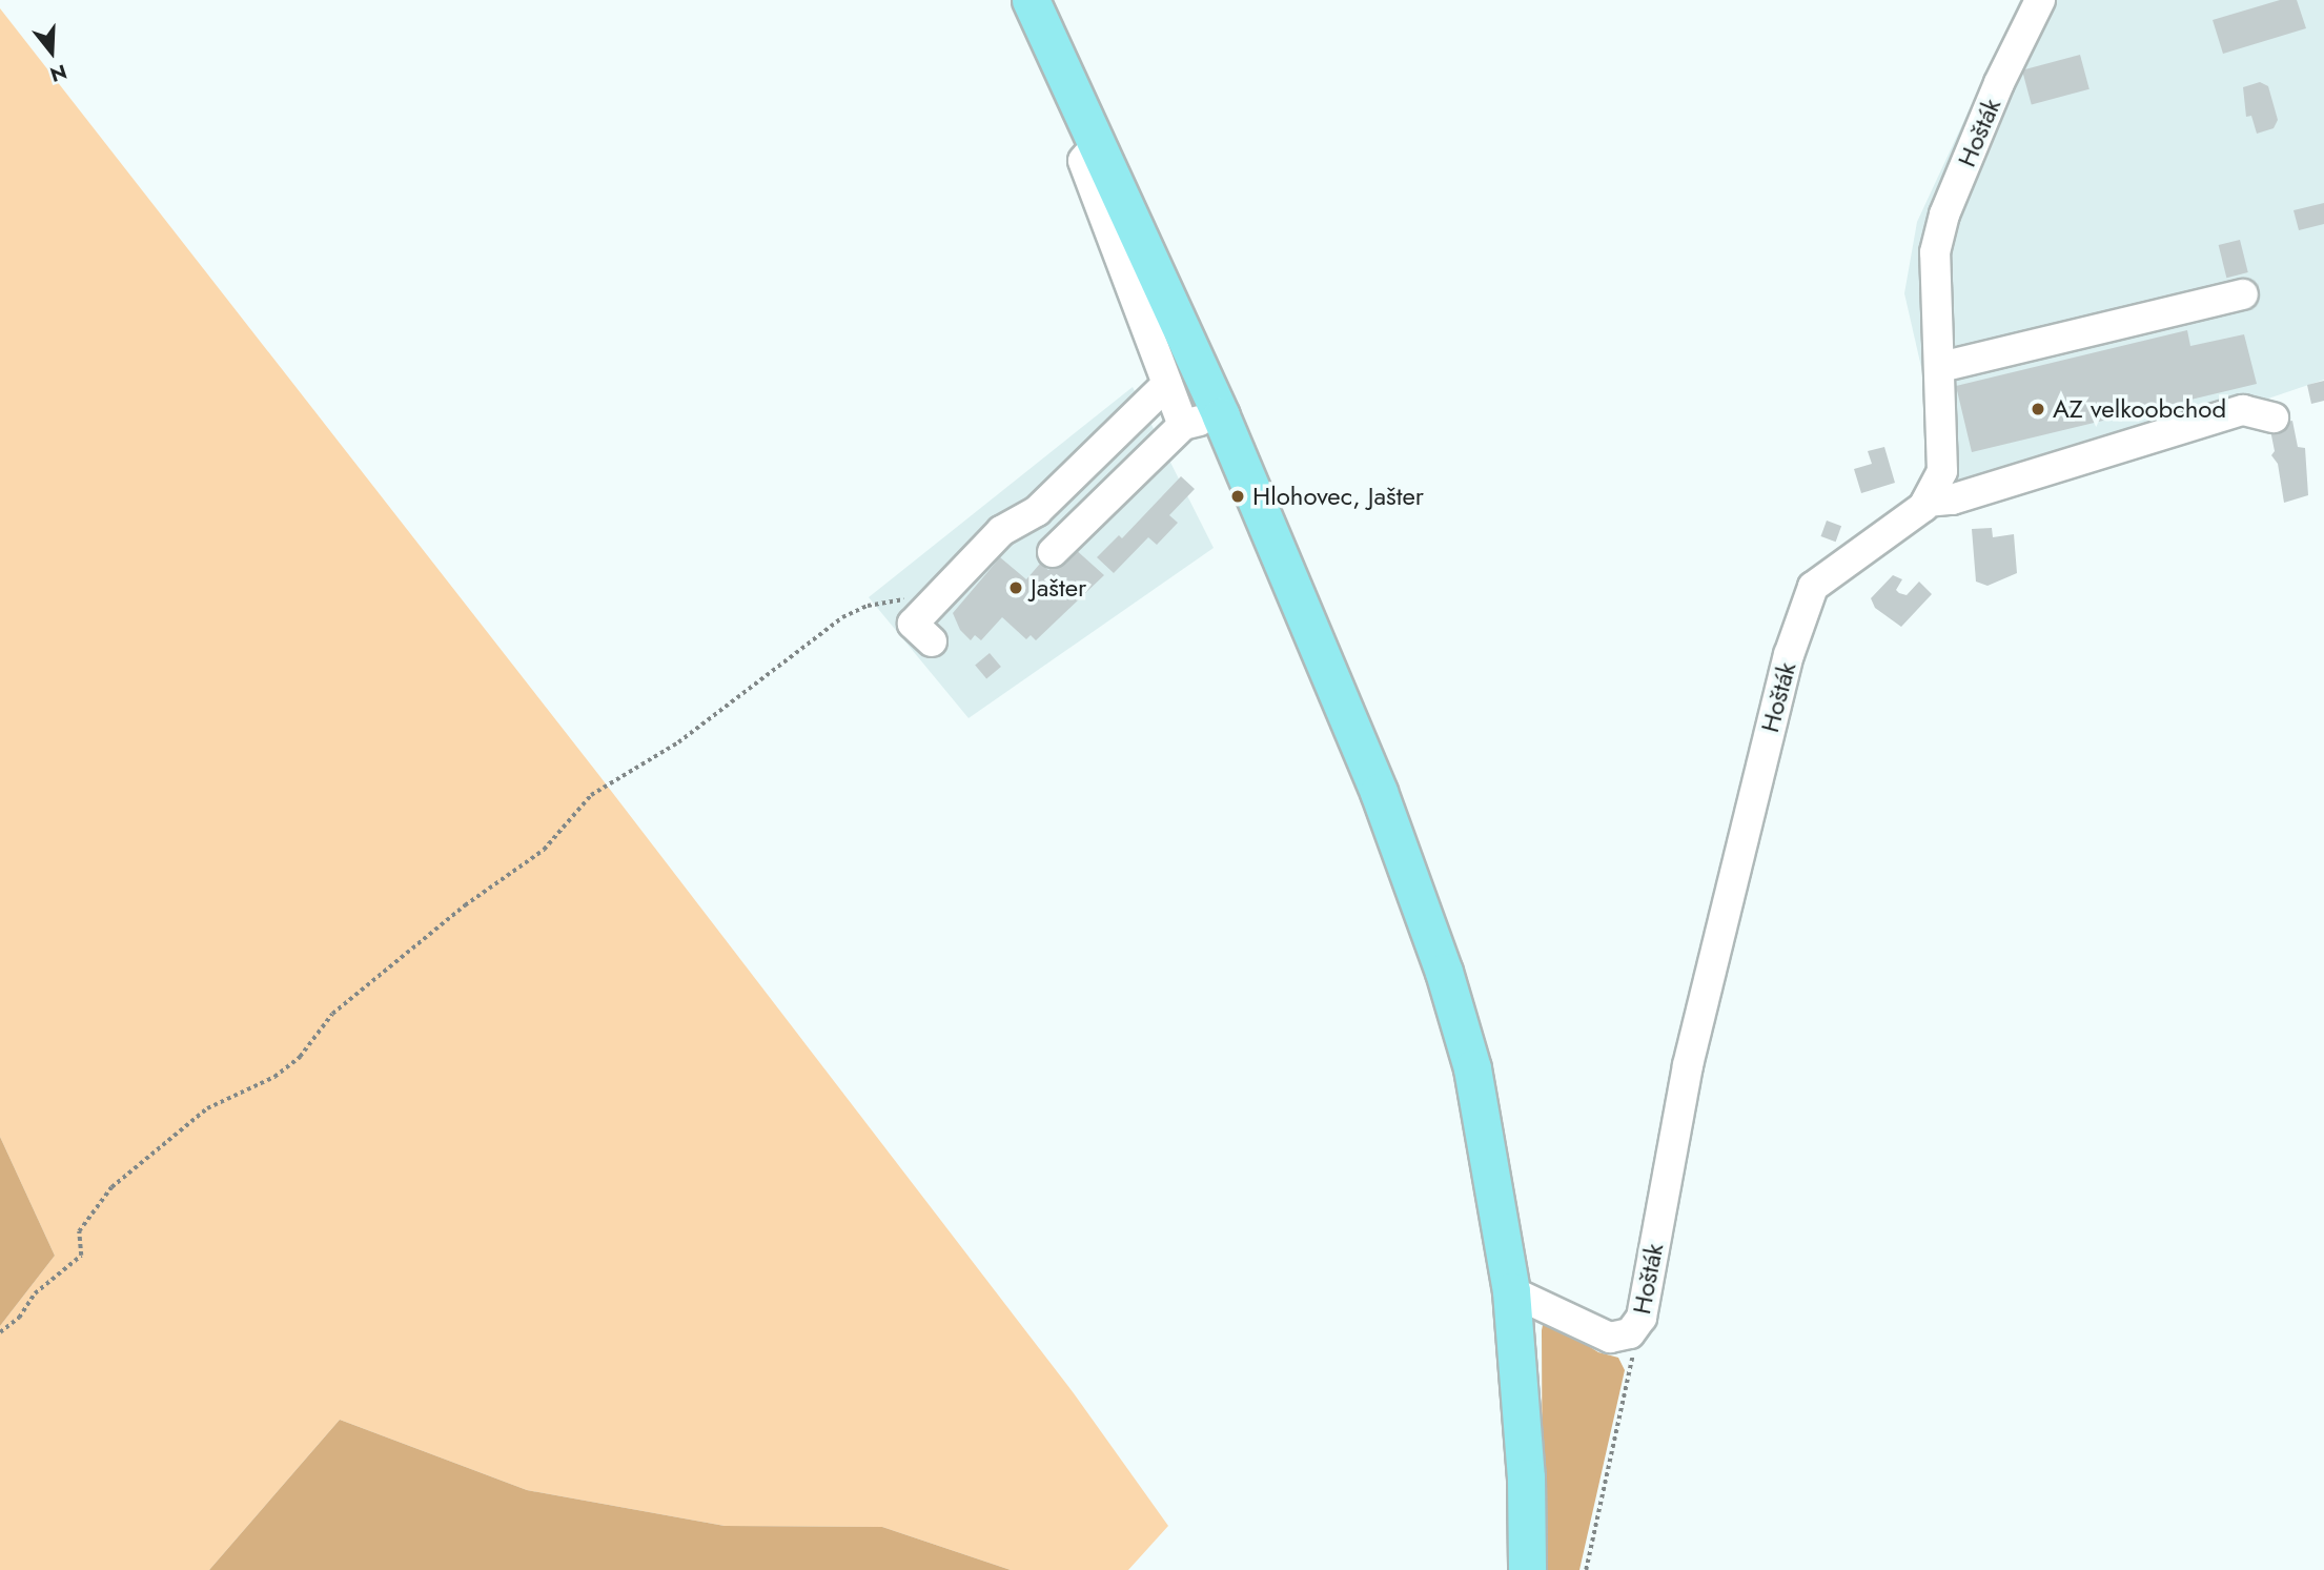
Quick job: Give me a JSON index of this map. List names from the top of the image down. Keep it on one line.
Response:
{"streets":{"lane":["Hošták"]},"places":["AZ velkoobchod","Hlohovec, Jašter","Jašter"],"north":"bottom"}
